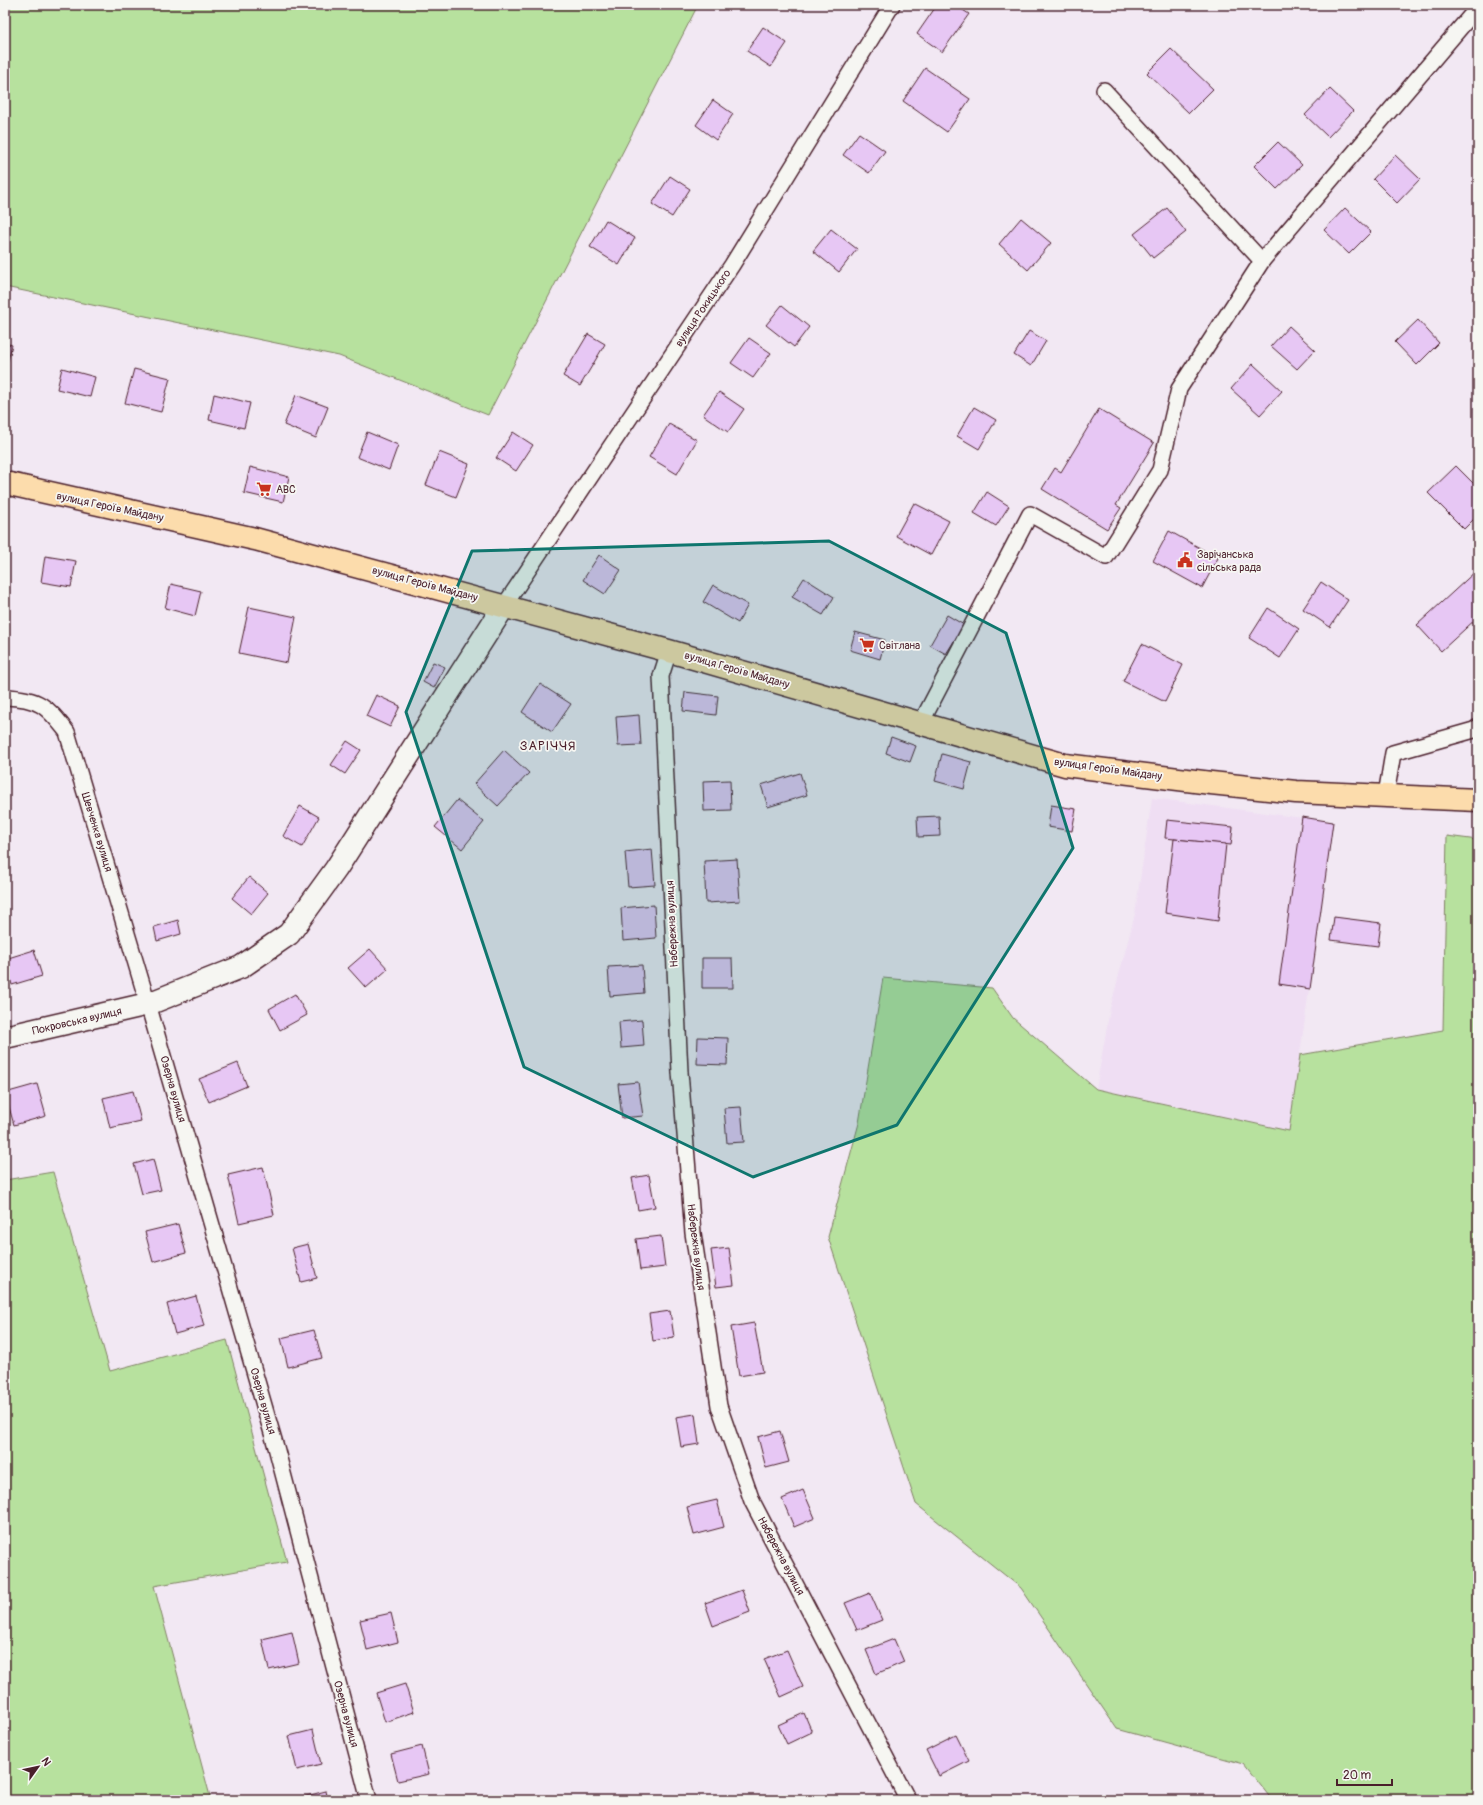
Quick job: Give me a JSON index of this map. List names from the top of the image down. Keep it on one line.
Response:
{"streets":{"main road":["вулиця Героїв Майдану"],"street":["вулиця Рокицького","Шевченка вулиця","Набережна вулиця","Покровська вулиця","Озерна вулиця"]},"crossings":[["вулиця Рокицького","вулиця Героїв Майдану"],["вулиця Рокицького","Покровська вулиця"],["вулиця Героїв Майдану","Набережна вулиця"],["вулиця Героїв Майдану","Покровська вулиця"],["Шевченка вулиця","Покровська вулиця"],["Шевченка вулиця","Озерна вулиця"],["Покровська вулиця","Озерна вулиця"]],"districts":["ЗАРІЧЧЯ"],"places":{"supermarket":["ABC","Світлана"],"public building":["Зарічанська сільська рада"]},"scale_bar":"20 m","north":"top right"}
